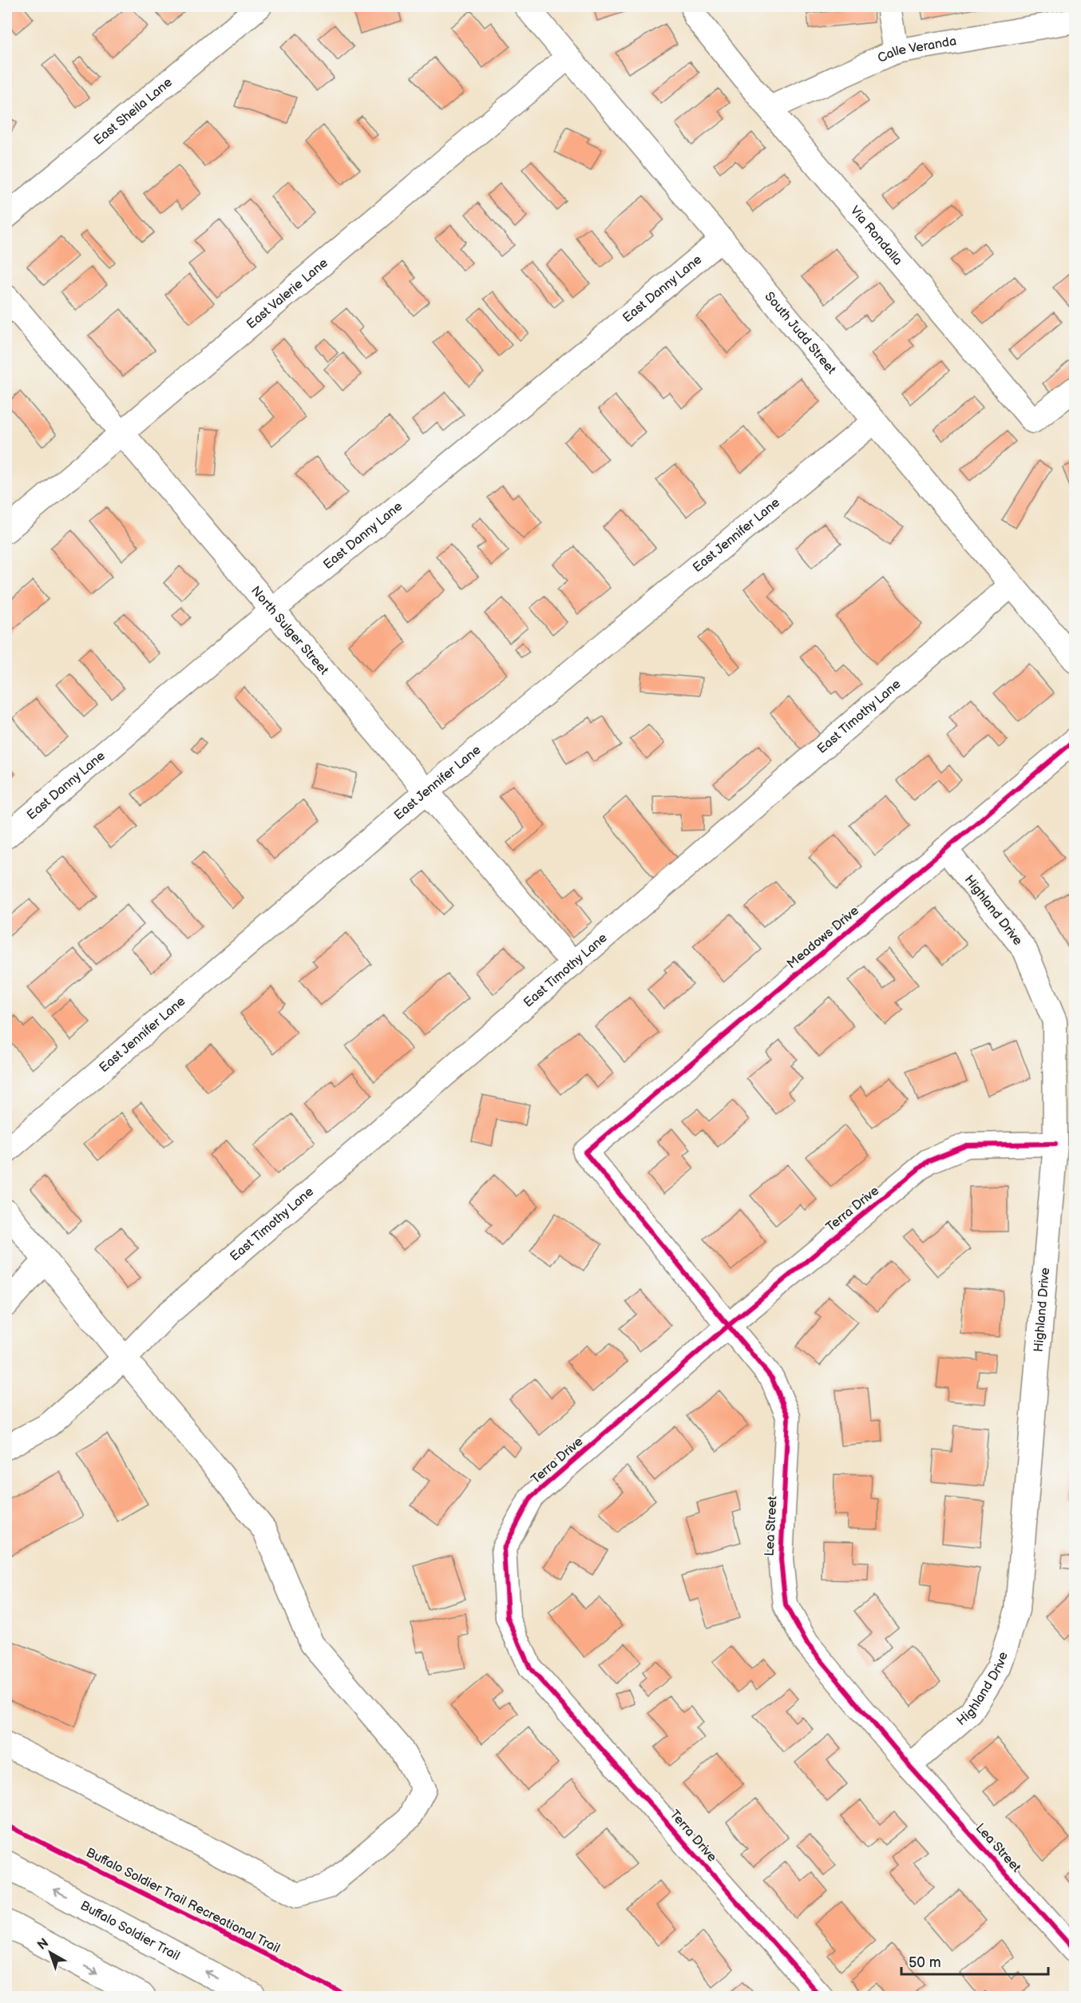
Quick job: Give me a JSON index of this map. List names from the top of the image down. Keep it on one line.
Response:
{"streets":{"main road":["Buffalo Soldier Trail"],"street":["Calle Veranda","East Sheila Lane","Via Rondalla","East Danny Lane","East Valerie Lane","South Judd Street","East Jennifer Lane","North Sulger Street","East Timothy Lane","Highland Drive","Meadows Drive","Terra Drive","Lea Street"],"cycle path":["Buffalo Soldier Trail Recreational Trail"]},"crossings":[["Calle Veranda","Via Rondalla"],["East Danny Lane","South Judd Street"],["East Danny Lane","North Sulger Street"],["East Valerie Lane","South Judd Street"],["East Valerie Lane","North Sulger Street"],["South Judd Street","East Jennifer Lane"],["South Judd Street","East Timothy Lane"],["East Jennifer Lane","North Sulger Street"],["North Sulger Street","East Timothy Lane"],["Highland Drive","Meadows Drive"],["Highland Drive","Terra Drive"],["Highland Drive","Lea Street"],["Meadows Drive","Lea Street"],["Terra Drive","Lea Street"]],"scale_bar":"50 m","north":"top left"}
